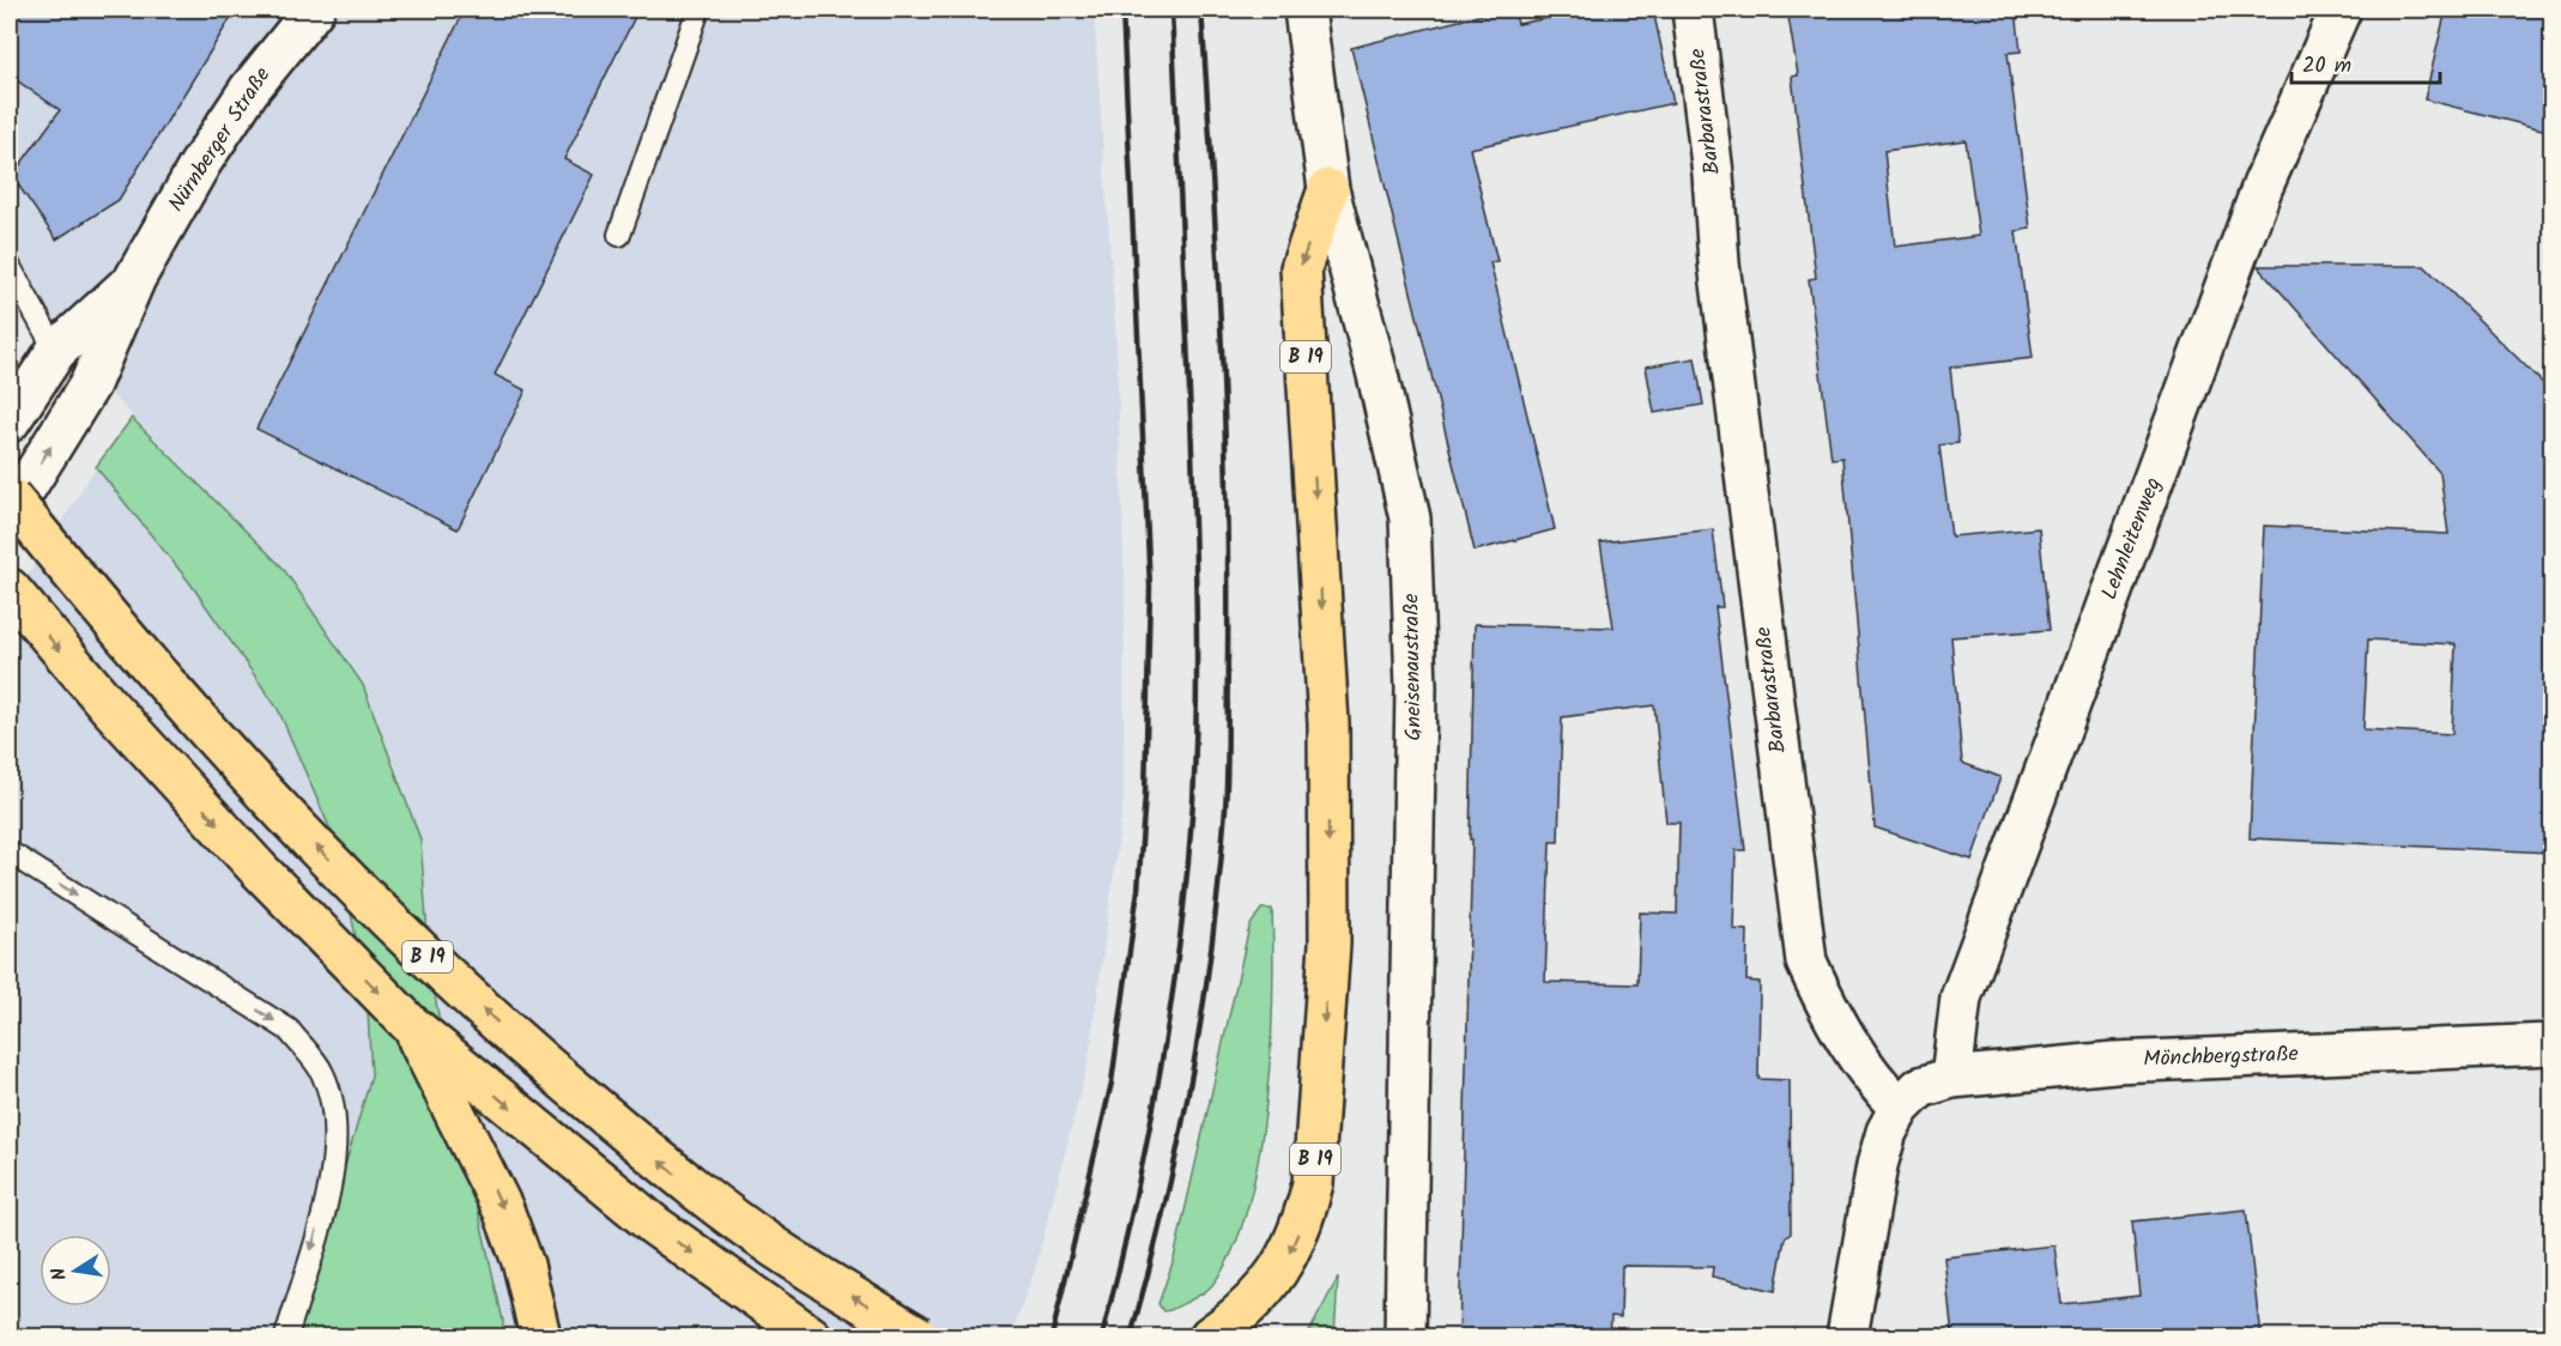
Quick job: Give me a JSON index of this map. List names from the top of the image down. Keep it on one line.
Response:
{"streets":{"highway":["B 19"],"street":["Barbarastraße","Nürnberger Straße","Lehnleitenweg","Gneisenaustraße","Mönchbergstraße"]},"crossings":[["Barbarastraße","Mönchbergstraße"],["B 19","Gneisenaustraße"],["Lehnleitenweg","Mönchbergstraße"]],"scale_bar":"20 m","north":"left"}
